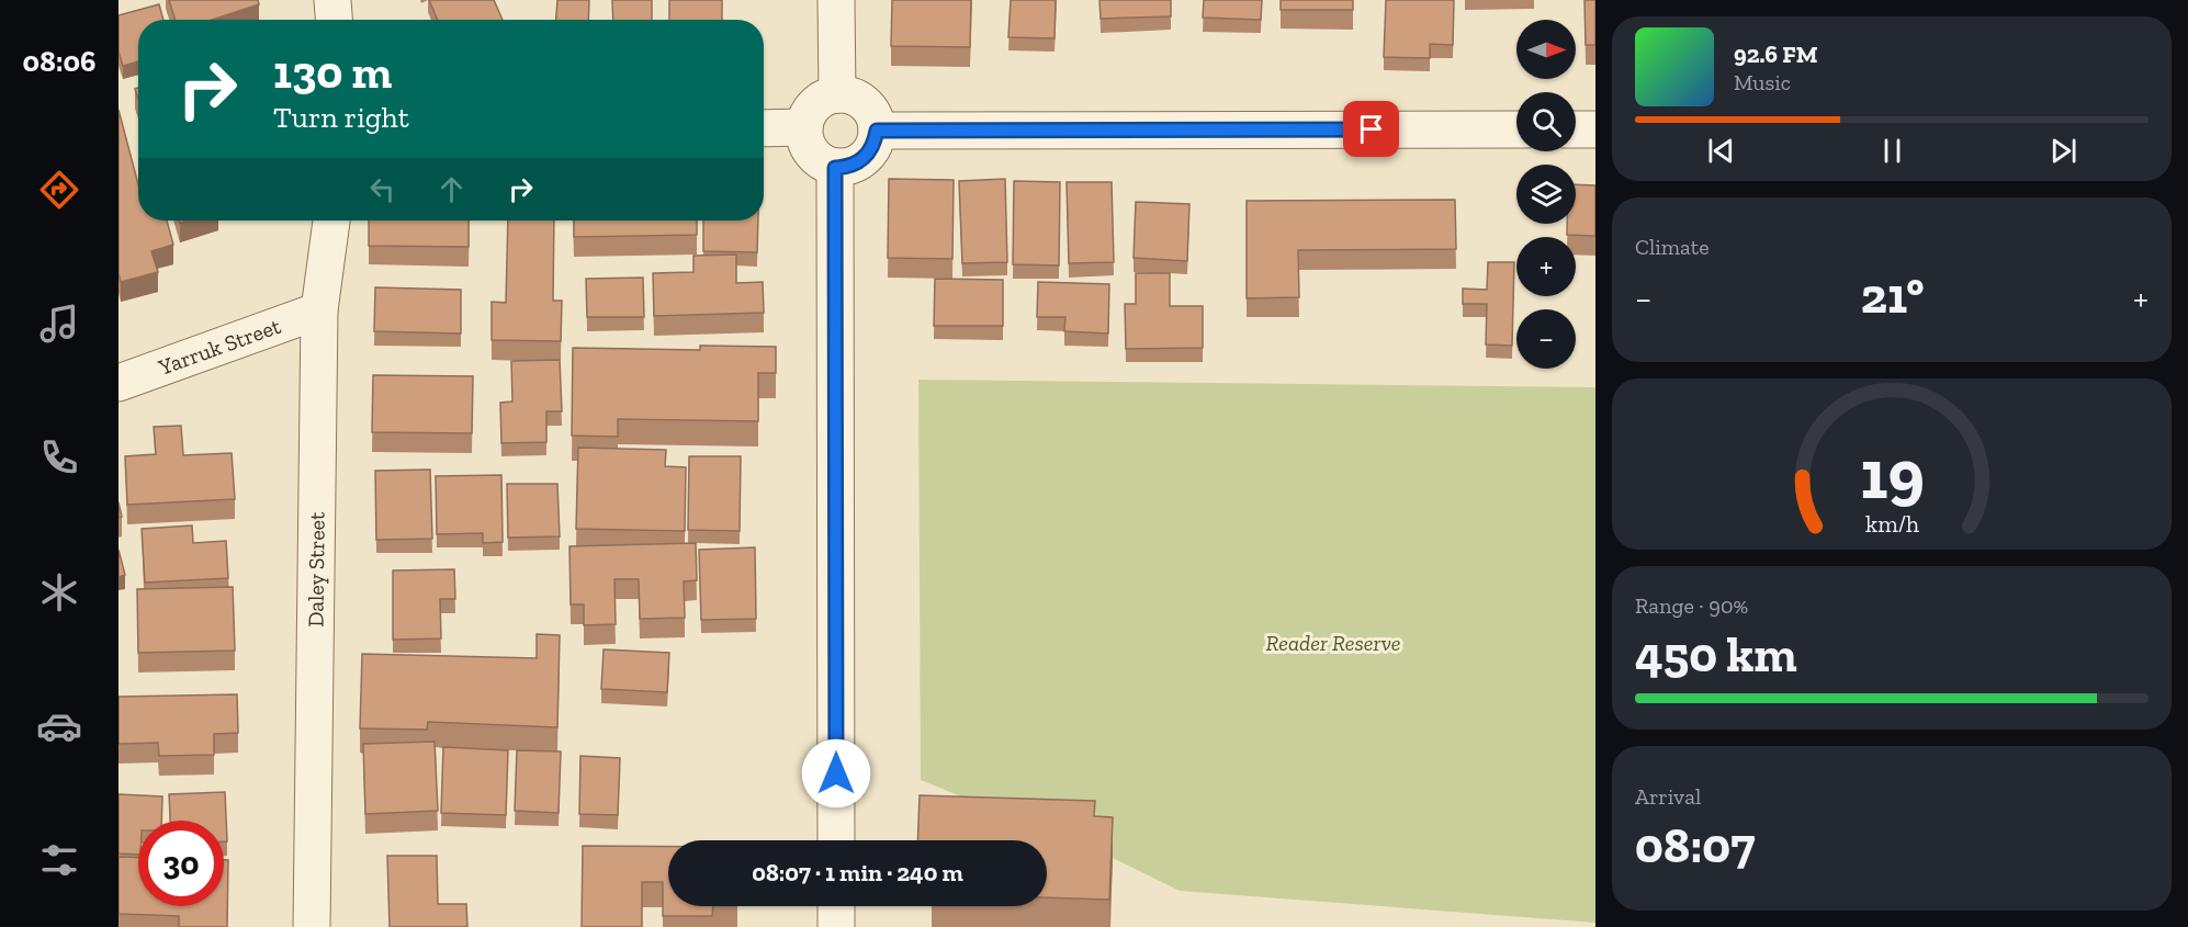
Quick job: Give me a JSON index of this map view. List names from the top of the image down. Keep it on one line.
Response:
{"streets":{"street":["Yarruk Street","Daley Street"]},"crossings":[["Yarruk Street","Daley Street"]],"parks":["Reader Reserve"],"north":"right","page":{"tabs":"08:06","map_buttons":["+","−"],"turn":["130 m","Turn right"],"song":["92.6 FM","Music"],"tile":["Climate",["Range · 90%","450 km"],["Arrival","08:07"]],"heat":["−","21°","+"],"limit":"30","trip":"08:07 · 1 min · 240 m","gauge":["19","km/h"]}}
